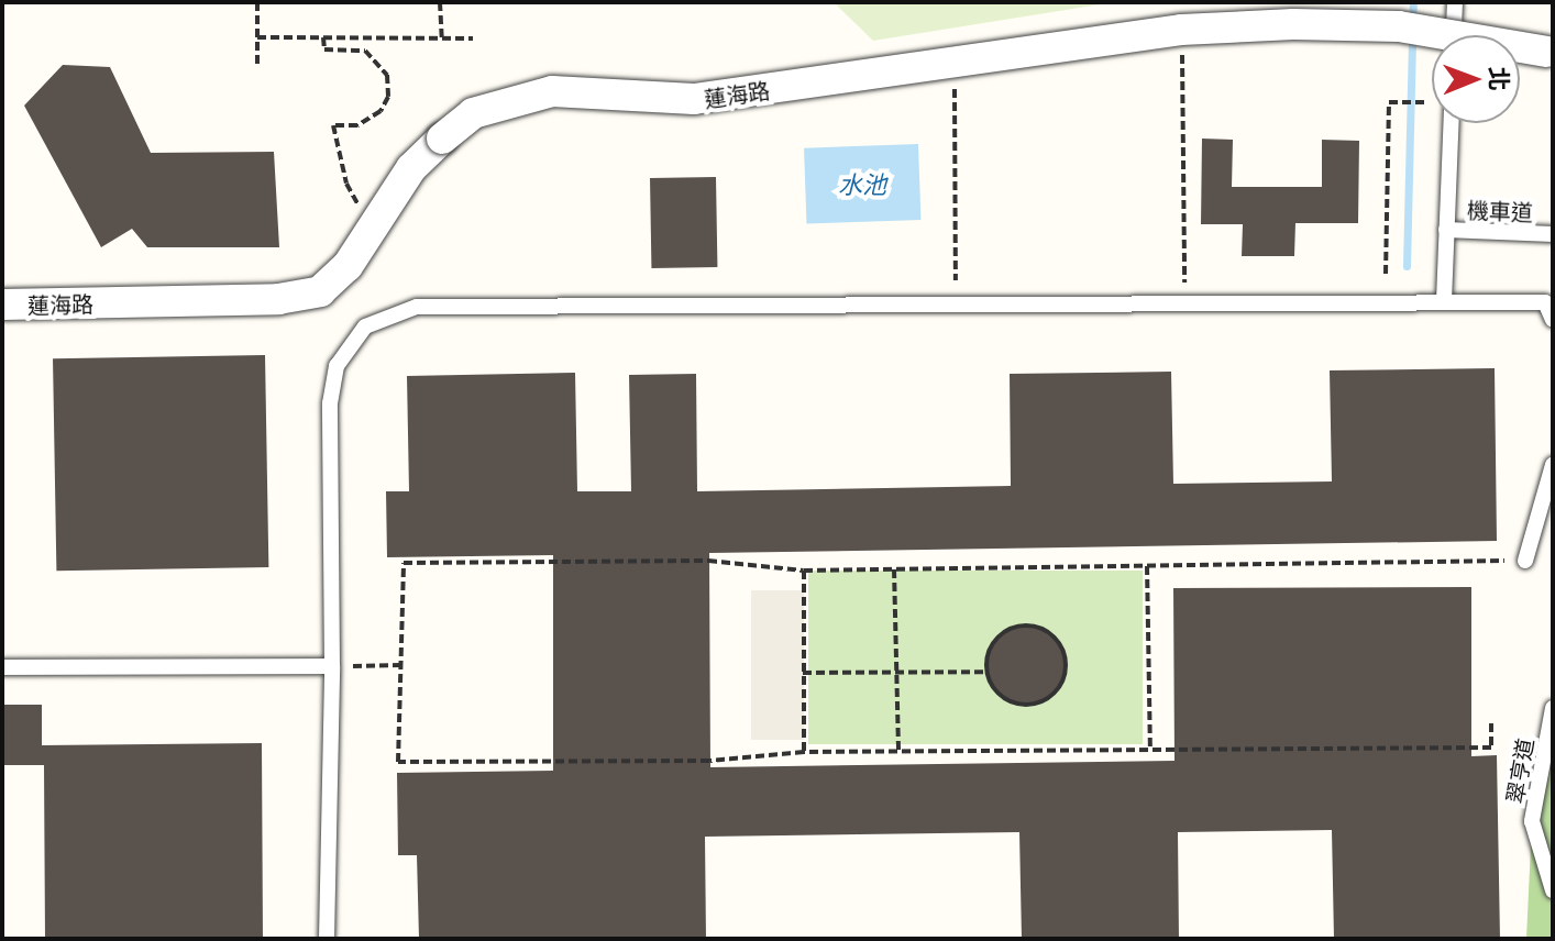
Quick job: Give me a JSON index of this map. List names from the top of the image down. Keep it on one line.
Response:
{"streets":{"street":["蓮海路"],"lane":["機車道","翠亨道"]},"water":["水池"],"north":"right"}
